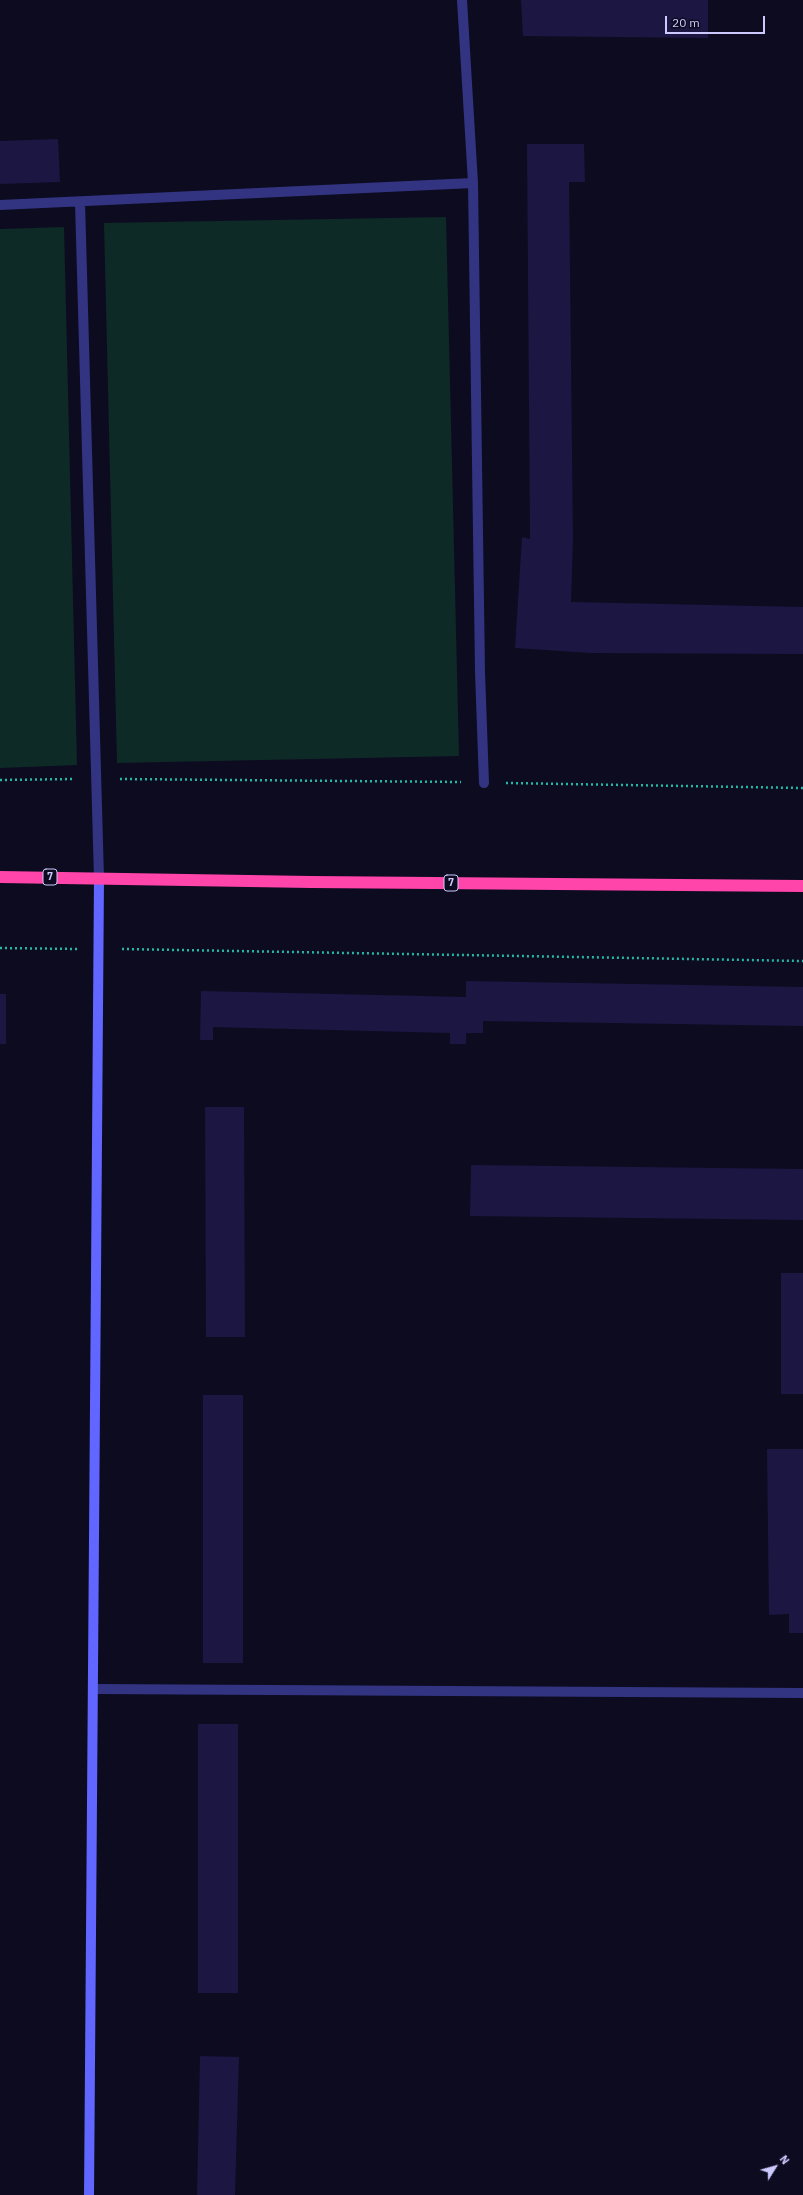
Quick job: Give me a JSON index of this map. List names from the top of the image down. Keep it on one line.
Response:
{"streets":{"highway":["7"]},"scale_bar":"20 m","north":"top right"}
